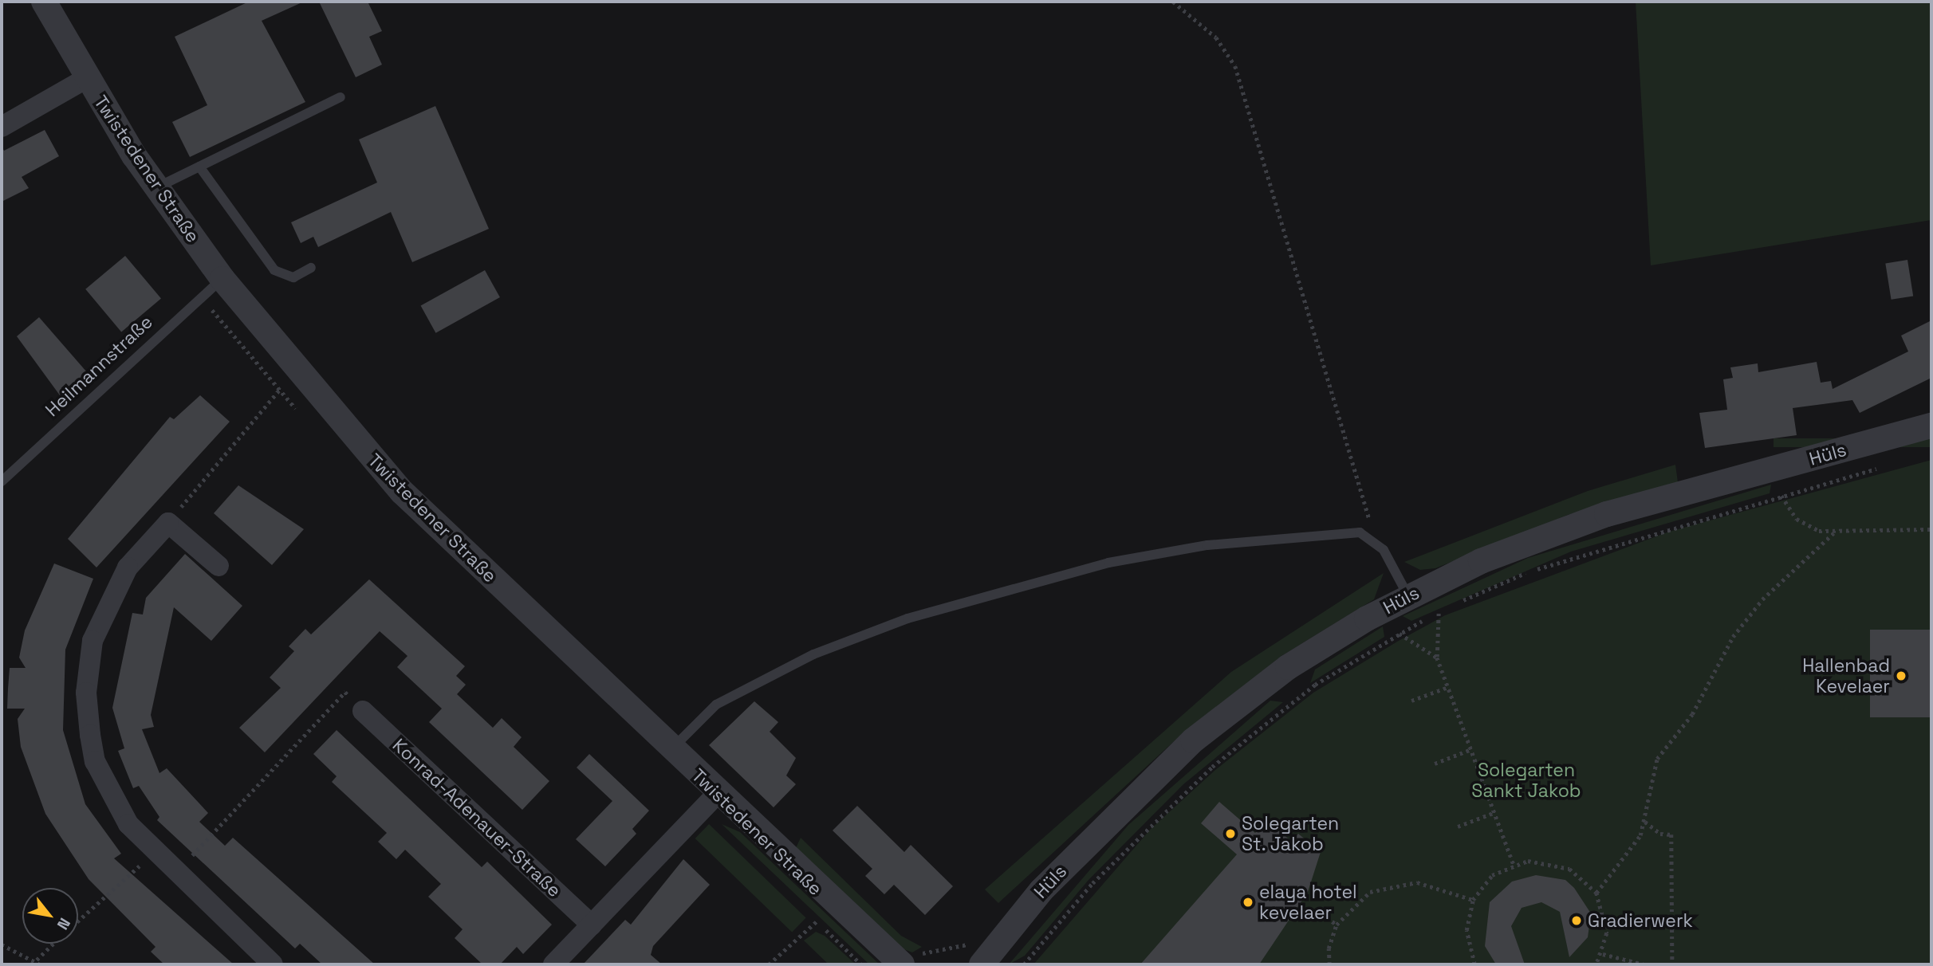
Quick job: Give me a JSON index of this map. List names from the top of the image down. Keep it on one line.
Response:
{"streets":{"street":["Twistedener Straße","Hüls","Konrad-Adenauer-Straße"],"lane":["Heilmannstraße"]},"crossings":[["Twistedener Straße","Heilmannstraße"]],"parks":["Solegarten Sankt Jakob"],"places":["Hallenbad Kevelaer","Solegarten St. Jakob","elaya hotel kevelaer","Gradierwerk"],"north":"bottom right"}
